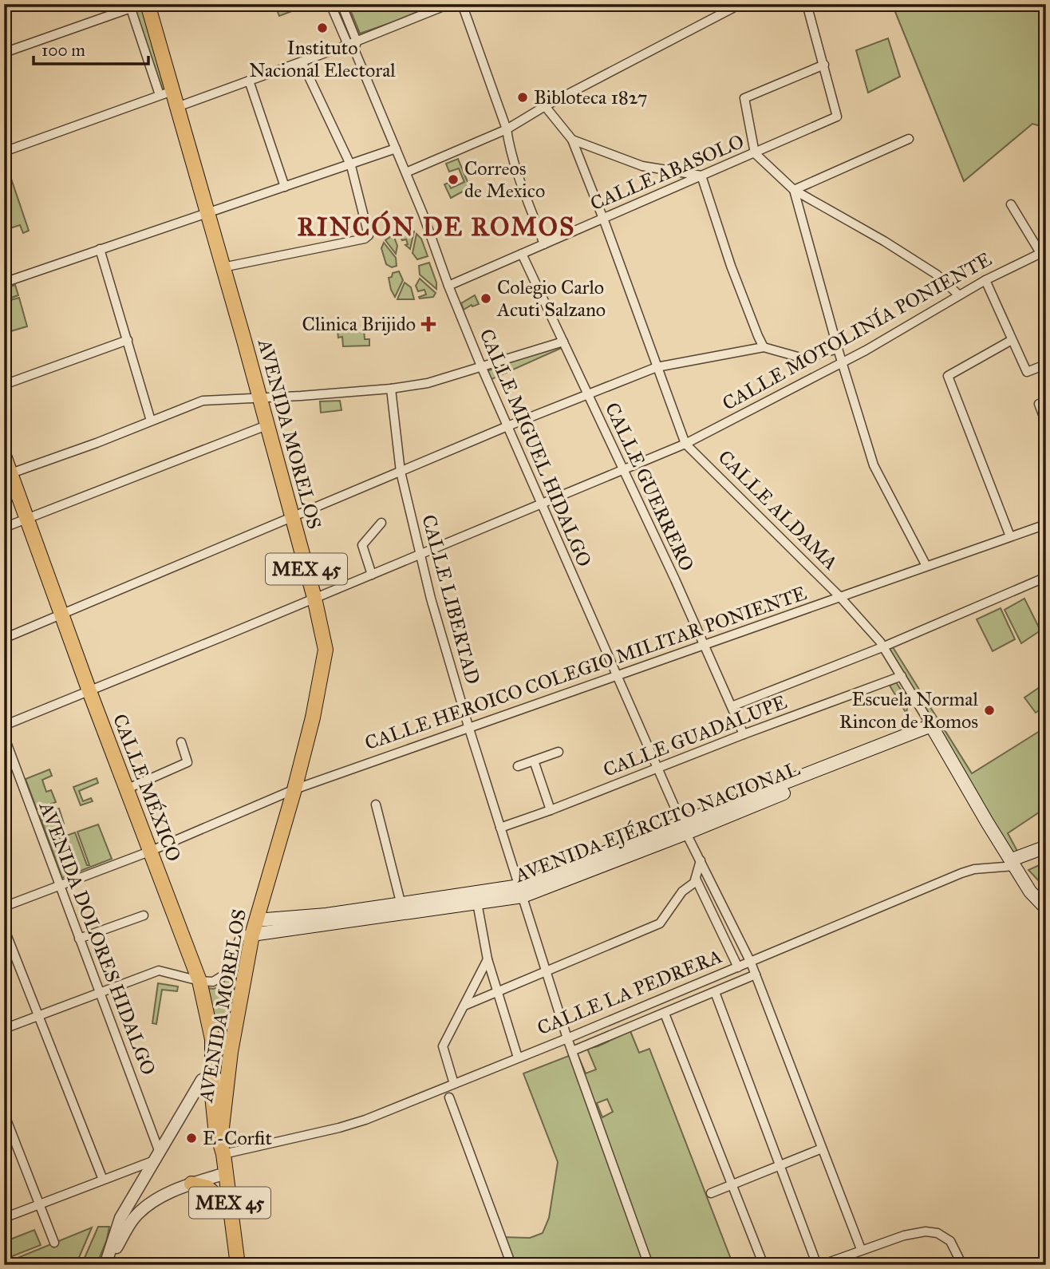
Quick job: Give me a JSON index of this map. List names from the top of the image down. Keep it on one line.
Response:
{"streets":{"main road":["AVENIDA MORELOS","CALLE ALDAMA","MEX 45","CALLE MÉXICO","AVENIDA EJÉRCITO NACIONAL","CALLE LA PEDRERA"],"street":["CALLE ABASOLO","CALLE MOTOLINÍA PONIENTE","CALLE MIGUEL HIDALGO","CALLE GUERRERO","CALLE LIBERTAD","CALLE HEROICO COLEGIO MILITAR PONIENTE","CALLE GUADALUPE","AVENIDA DOLORES HIDALGO"]},"crossings":[["CALLE ABASOLO","CALLE MIGUEL HIDALGO"],["CALLE ABASOLO","CALLE GUERRERO"],["CALLE ABASOLO","CALLE ALDAMA"],["CALLE MOTOLINÍA PONIENTE","AVENIDA MORELOS"],["CALLE MOTOLINÍA PONIENTE","CALLE MIGUEL HIDALGO"],["CALLE MOTOLINÍA PONIENTE","CALLE GUERRERO"],["CALLE MOTOLINÍA PONIENTE","CALLE ALDAMA"],["CALLE MOTOLINÍA PONIENTE","CALLE LIBERTAD"],["CALLE MOTOLINÍA PONIENTE","CALLE MÉXICO"],["AVENIDA MORELOS","MEX 45"],["AVENIDA MORELOS","CALLE HEROICO COLEGIO MILITAR PONIENTE"],["AVENIDA MORELOS","CALLE MÉXICO"],["AVENIDA MORELOS","AVENIDA EJÉRCITO NACIONAL"],["AVENIDA MORELOS","CALLE LA PEDRERA"],["CALLE MIGUEL HIDALGO","CALLE HEROICO COLEGIO MILITAR PONIENTE"],["CALLE MIGUEL HIDALGO","CALLE GUADALUPE"],["CALLE MIGUEL HIDALGO","AVENIDA EJÉRCITO NACIONAL"],["CALLE GUERRERO","CALLE HEROICO COLEGIO MILITAR PONIENTE"],["CALLE GUERRERO","CALLE GUADALUPE"],["CALLE ALDAMA","CALLE HEROICO COLEGIO MILITAR PONIENTE"],["CALLE ALDAMA","CALLE GUADALUPE"],["CALLE ALDAMA","AVENIDA EJÉRCITO NACIONAL"],["CALLE ALDAMA","CALLE LA PEDRERA"],["MEX 45","CALLE LA PEDRERA"],["CALLE LIBERTAD","CALLE HEROICO COLEGIO MILITAR PONIENTE"],["CALLE LIBERTAD","CALLE GUADALUPE"],["CALLE LIBERTAD","AVENIDA EJÉRCITO NACIONAL"],["CALLE LIBERTAD","CALLE LA PEDRERA"],["CALLE HEROICO COLEGIO MILITAR PONIENTE","CALLE MÉXICO"],["CALLE HEROICO COLEGIO MILITAR PONIENTE","AVENIDA DOLORES HIDALGO"]],"districts":["RINCÓN DE ROMOS"],"places":{"other":["Instituto Nacional Electoral","Bibloteca 1827","Correos de Mexico","Colegio Carlo Acuti Salzano","Escuela Normal Rincon de Romos","E-Corfit"],"health":["Clinica Brijido"]},"scale_bar":"100 m"}
